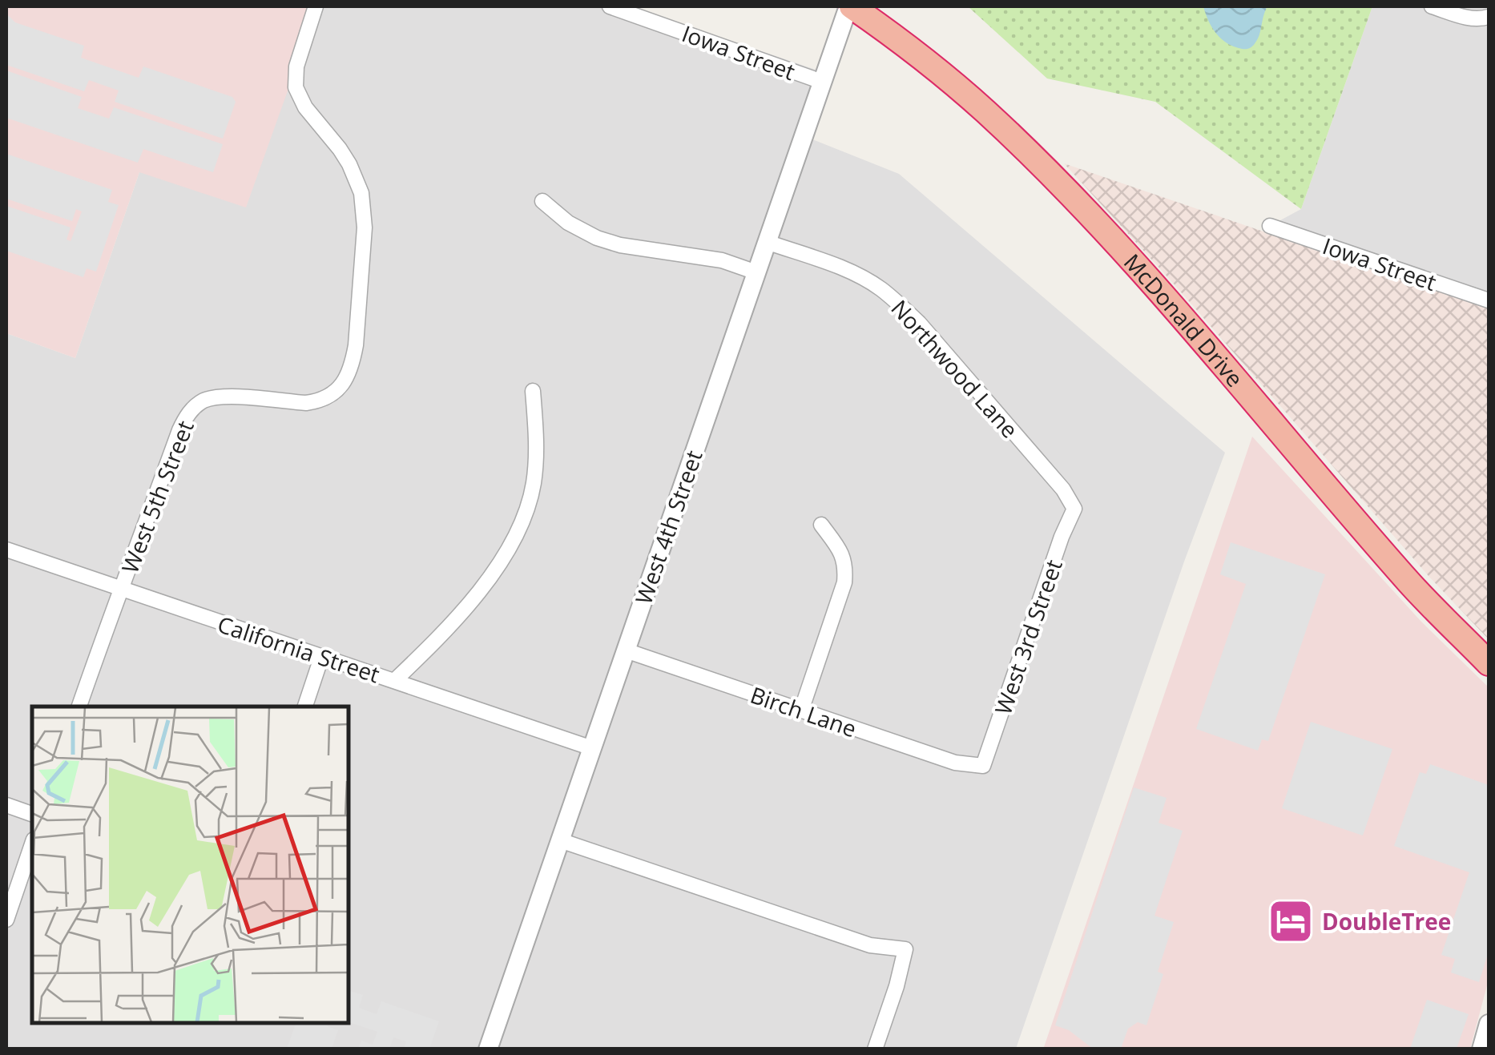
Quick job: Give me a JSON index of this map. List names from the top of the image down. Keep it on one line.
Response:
{"streets":{"highway":["McDonald Drive"],"street":["Iowa Street","Northwood Lane","West 5th Street","West 4th Street","West 3rd Street","California Street","Birch Lane"]},"crossings":[["Iowa Street","West 4th Street"],["McDonald Drive","West 4th Street"],["Northwood Lane","West 4th Street"],["Northwood Lane","West 3rd Street"],["West 5th Street","California Street"],["West 4th Street","California Street"],["West 4th Street","Birch Lane"],["West 3rd Street","Birch Lane"]],"places":{"hotel":["DoubleTree"]}}
